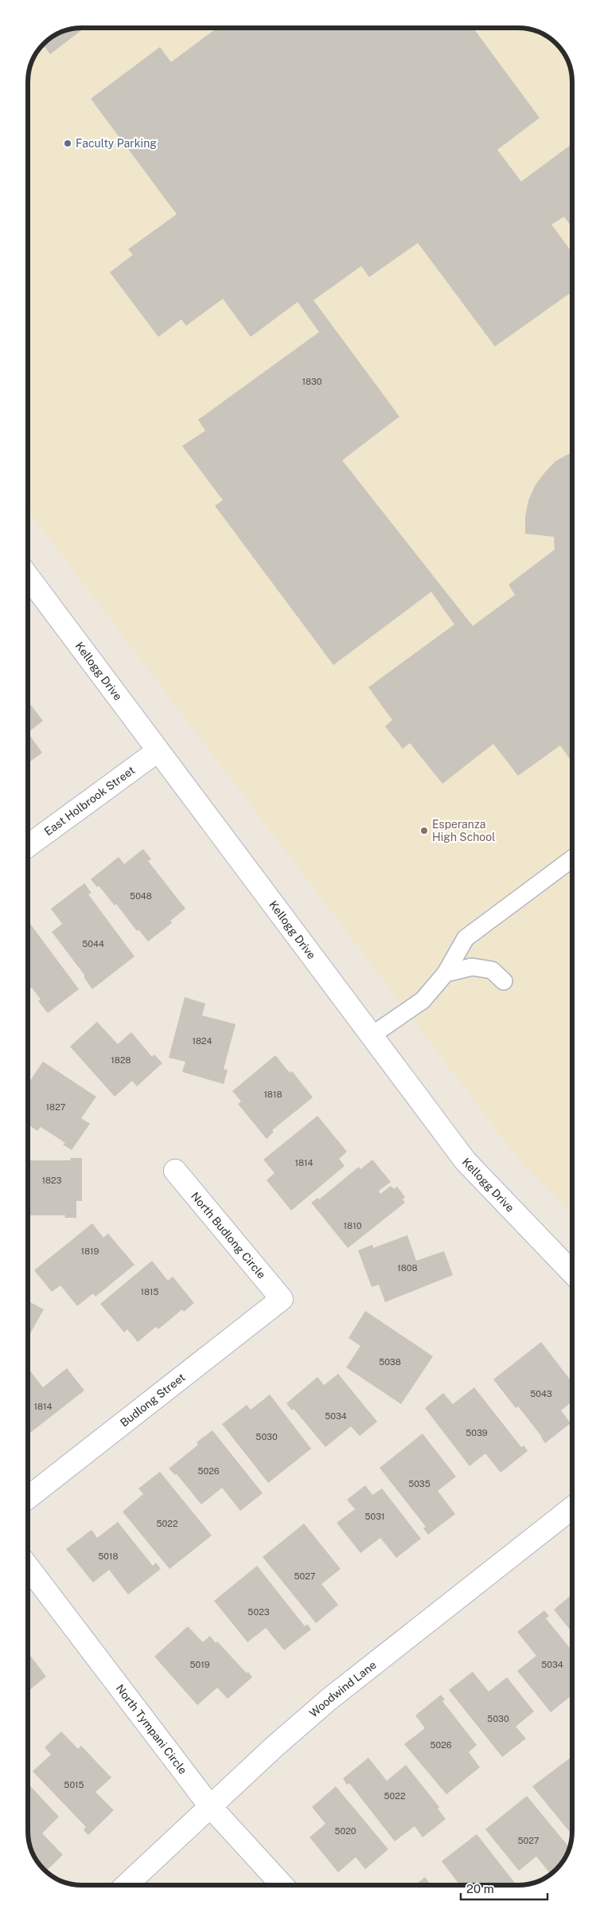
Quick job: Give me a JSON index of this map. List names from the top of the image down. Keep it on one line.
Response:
{"streets":{"street":["Kellogg Drive","East Holbrook Street","North Budlong Circle","Budlong Street","Woodwind Lane","North Tympani Circle"]},"crossings":[["Kellogg Drive","East Holbrook Street"],["North Budlong Circle","Budlong Street"],["Woodwind Lane","North Tympani Circle"]],"places":["Faculty Parking","Esperanza High School"],"house_numbers":["1830","5048","5044","1824","1828","1818","1827","1814","1823","1810","1819","1808","1815","5038","5043","1814","5034","5039","5030","5026","5035","5031","5022","5018","5027","5023","5019","5034","5030","5026","5015","5022","5020","5027"],"scale_bar":"20 m"}
